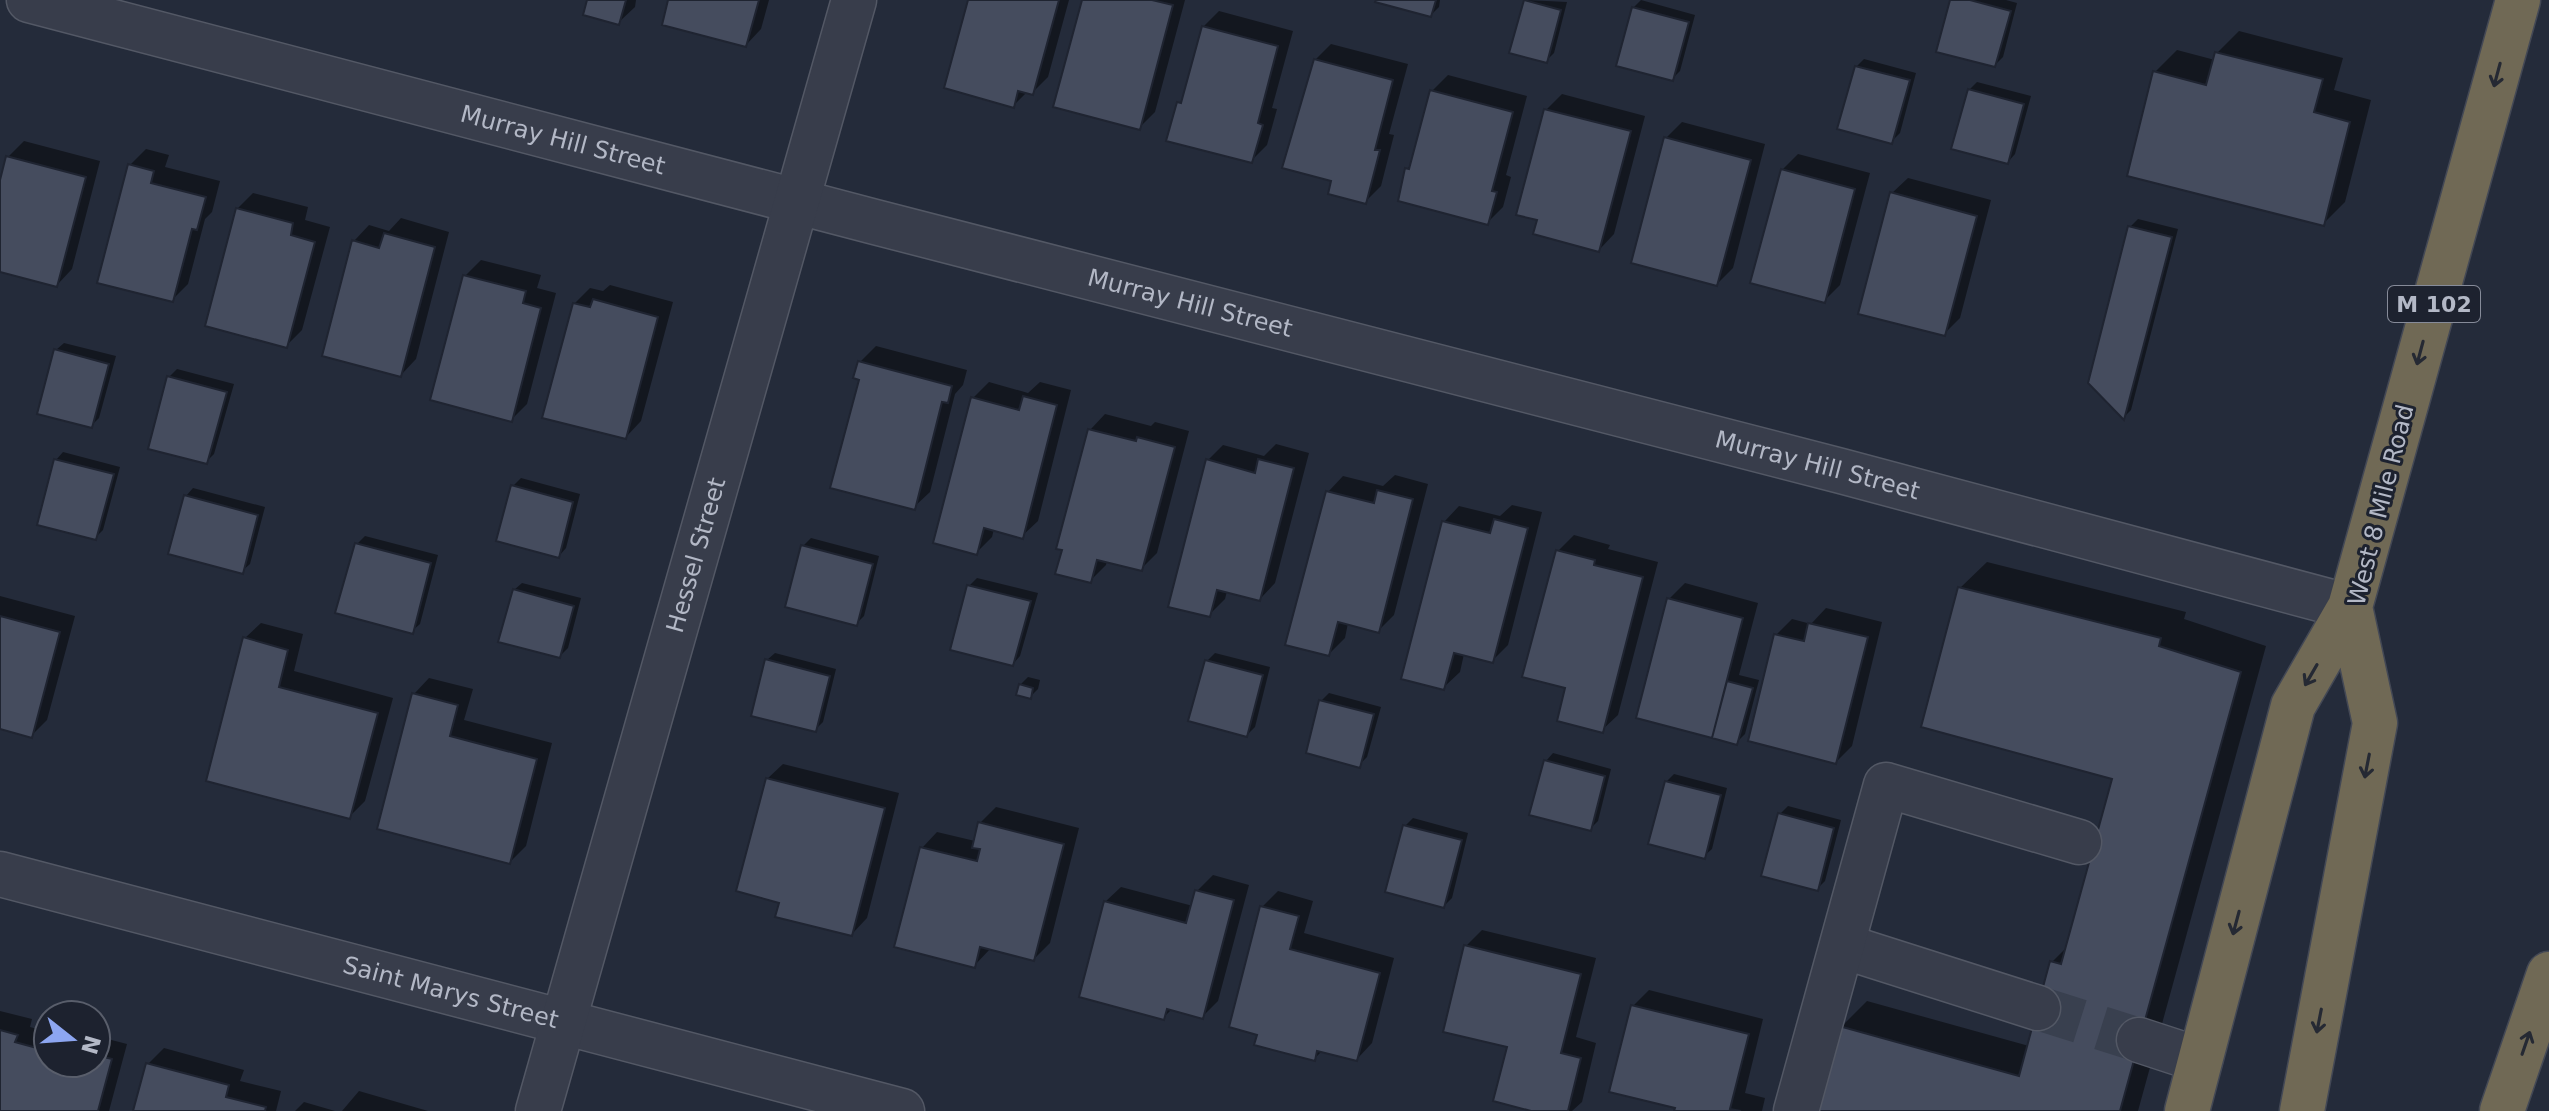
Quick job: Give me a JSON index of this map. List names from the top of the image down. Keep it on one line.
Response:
{"streets":{"highway":["M 102","West 8 Mile Road"],"street":["Murray Hill Street","Hessel Street","Saint Marys Street"]},"crossings":[["Murray Hill Street","West 8 Mile Road"],["Murray Hill Street","Hessel Street"],["Hessel Street","Saint Marys Street"]],"north":"right"}
